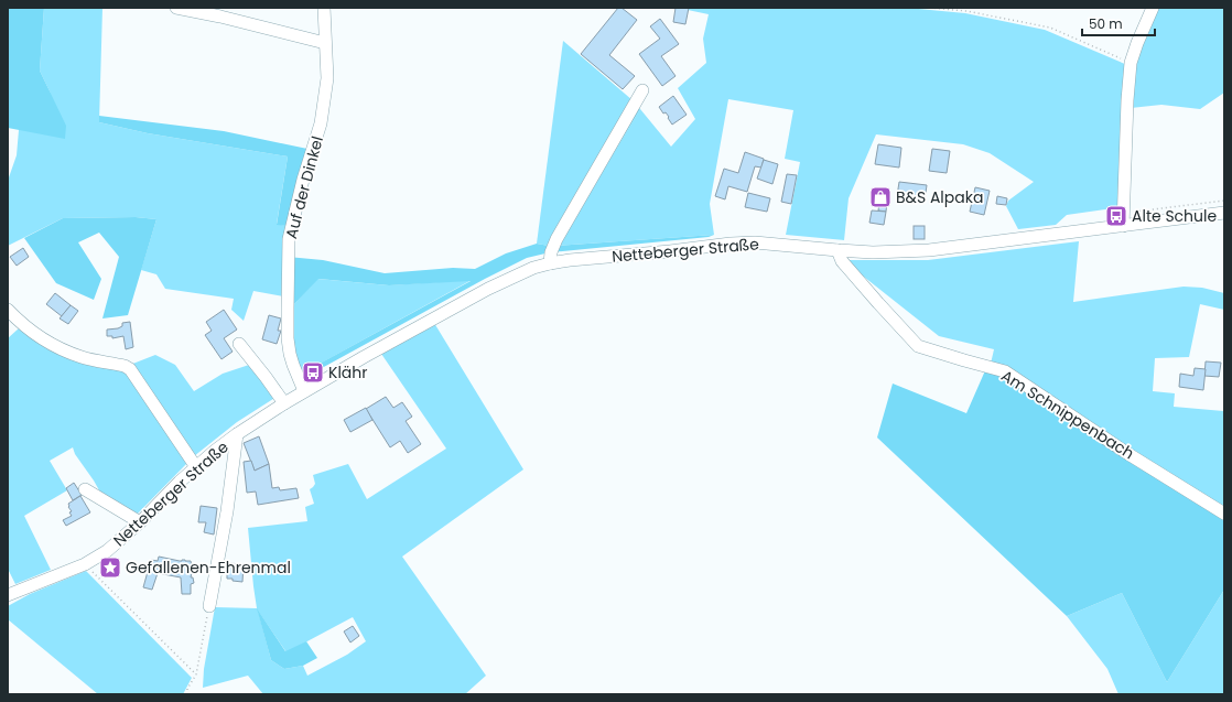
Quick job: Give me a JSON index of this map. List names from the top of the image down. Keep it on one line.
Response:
{"streets":{"street":["Auf der Dinkel","Netteberger Straße","Am Schnippenbach"]},"crossings":[["Auf der Dinkel","Netteberger Straße"],["Netteberger Straße","Am Schnippenbach"]],"places":{"shop":["B&S Alpaka"],"bus stop":["Alte Schule","Klähr"],"place":["Gefallenen-Ehrenmal"]},"scale_bar":"50 m"}
